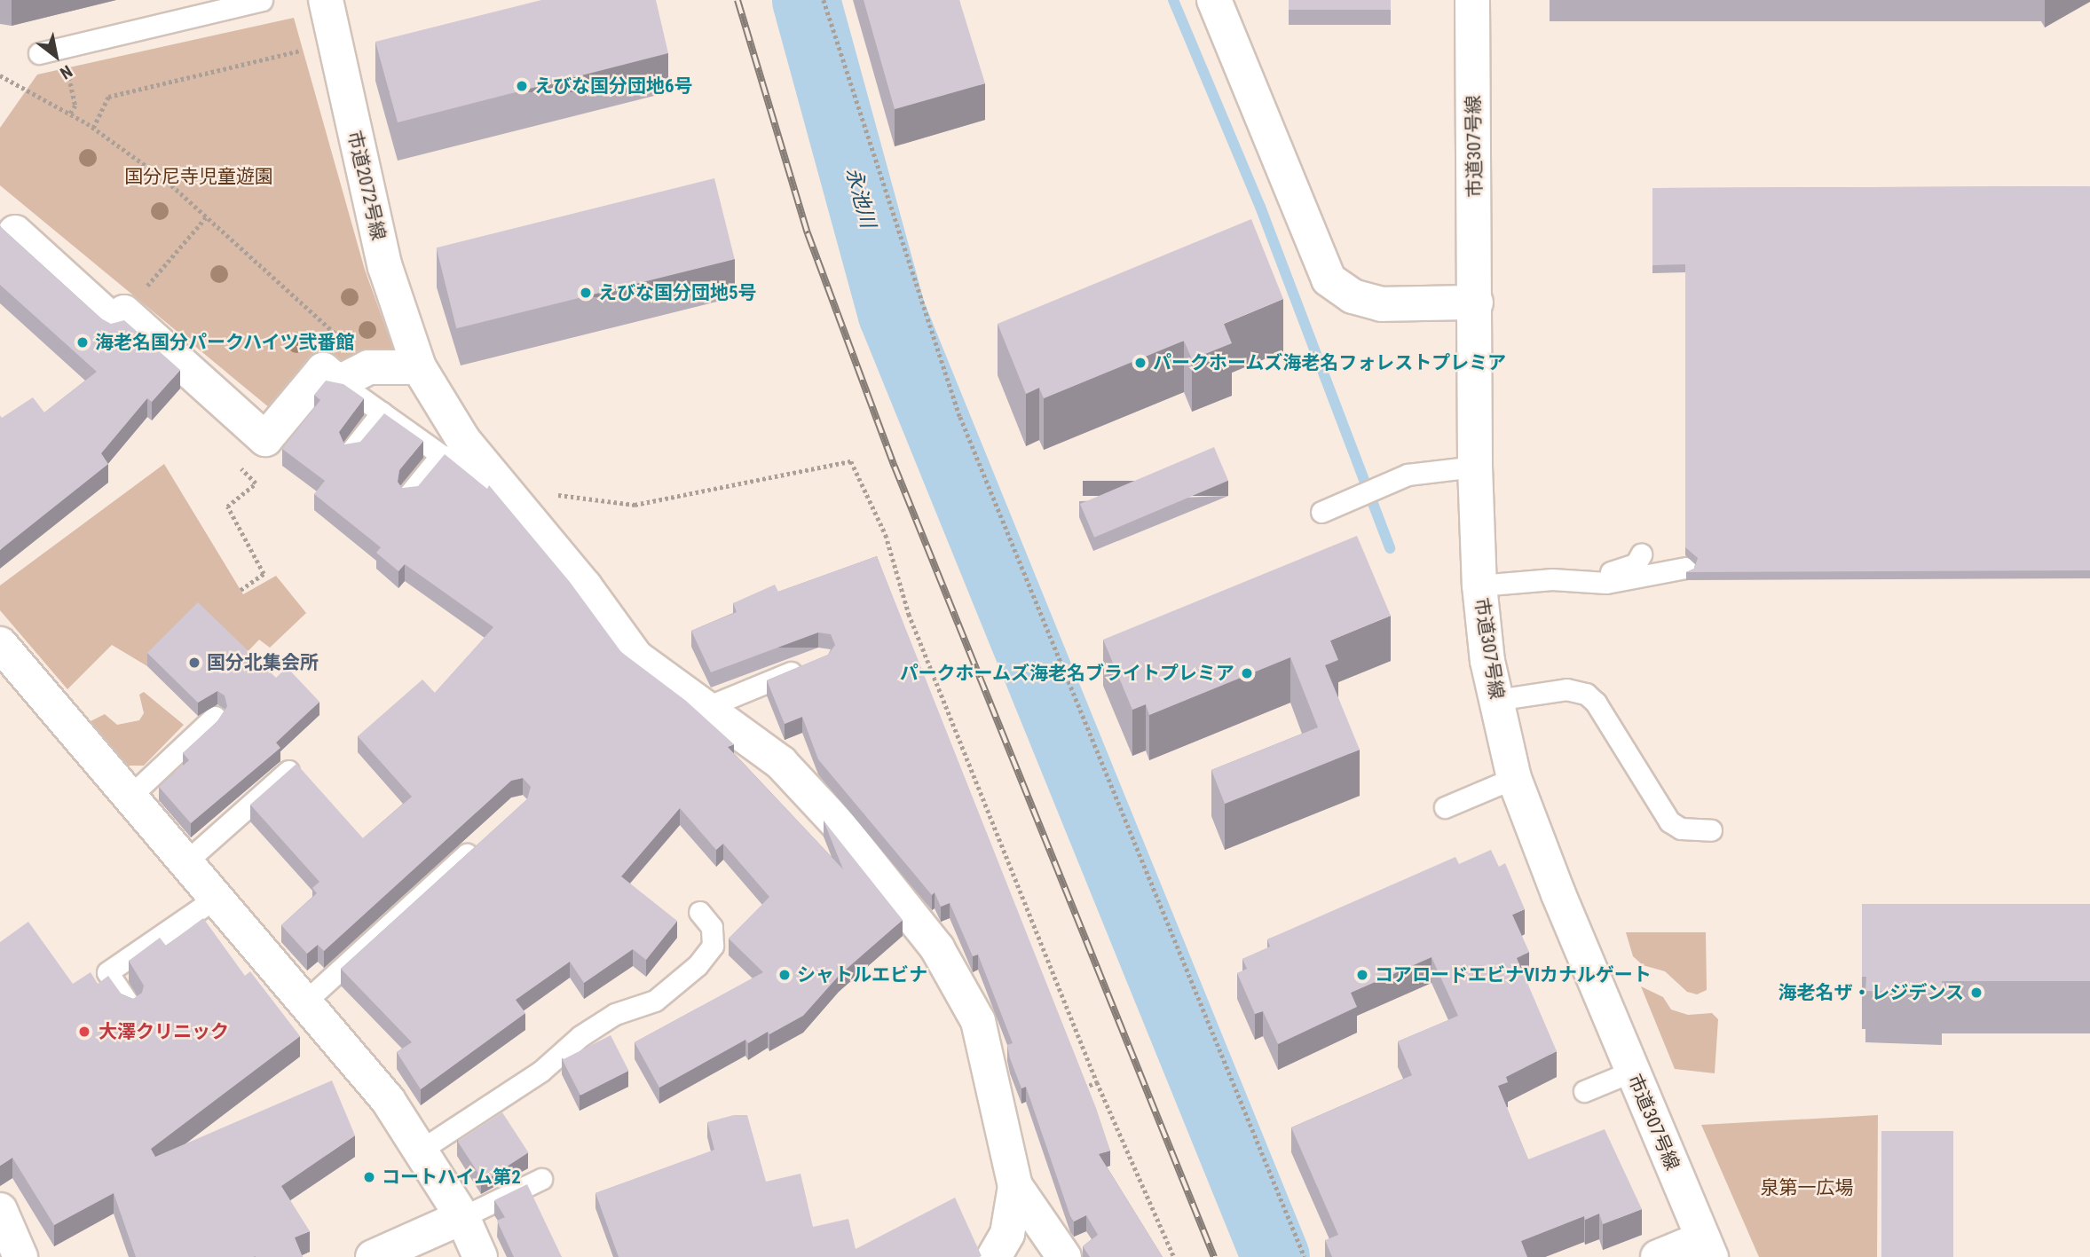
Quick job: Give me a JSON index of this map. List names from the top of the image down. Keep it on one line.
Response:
{"streets":{"street":["市道307号線","市道2072号線"]},"water":["永池川"],"parks":["国分尼寺児童遊園","泉第一広場"],"places":["えびな国分団地6号","えびな国分団地5号","海老名国分パークハイツ弐番館","パークホームズ海老名フォレストプレミア","国分北集会所","パークホームズ海老名ブライトプレミア","シャトルエビナ","コアロードエビナVIカナルゲート","海老名ザ・レジデンス","大澤クリニック","コートハイム第2"],"north":"bottom right"}
